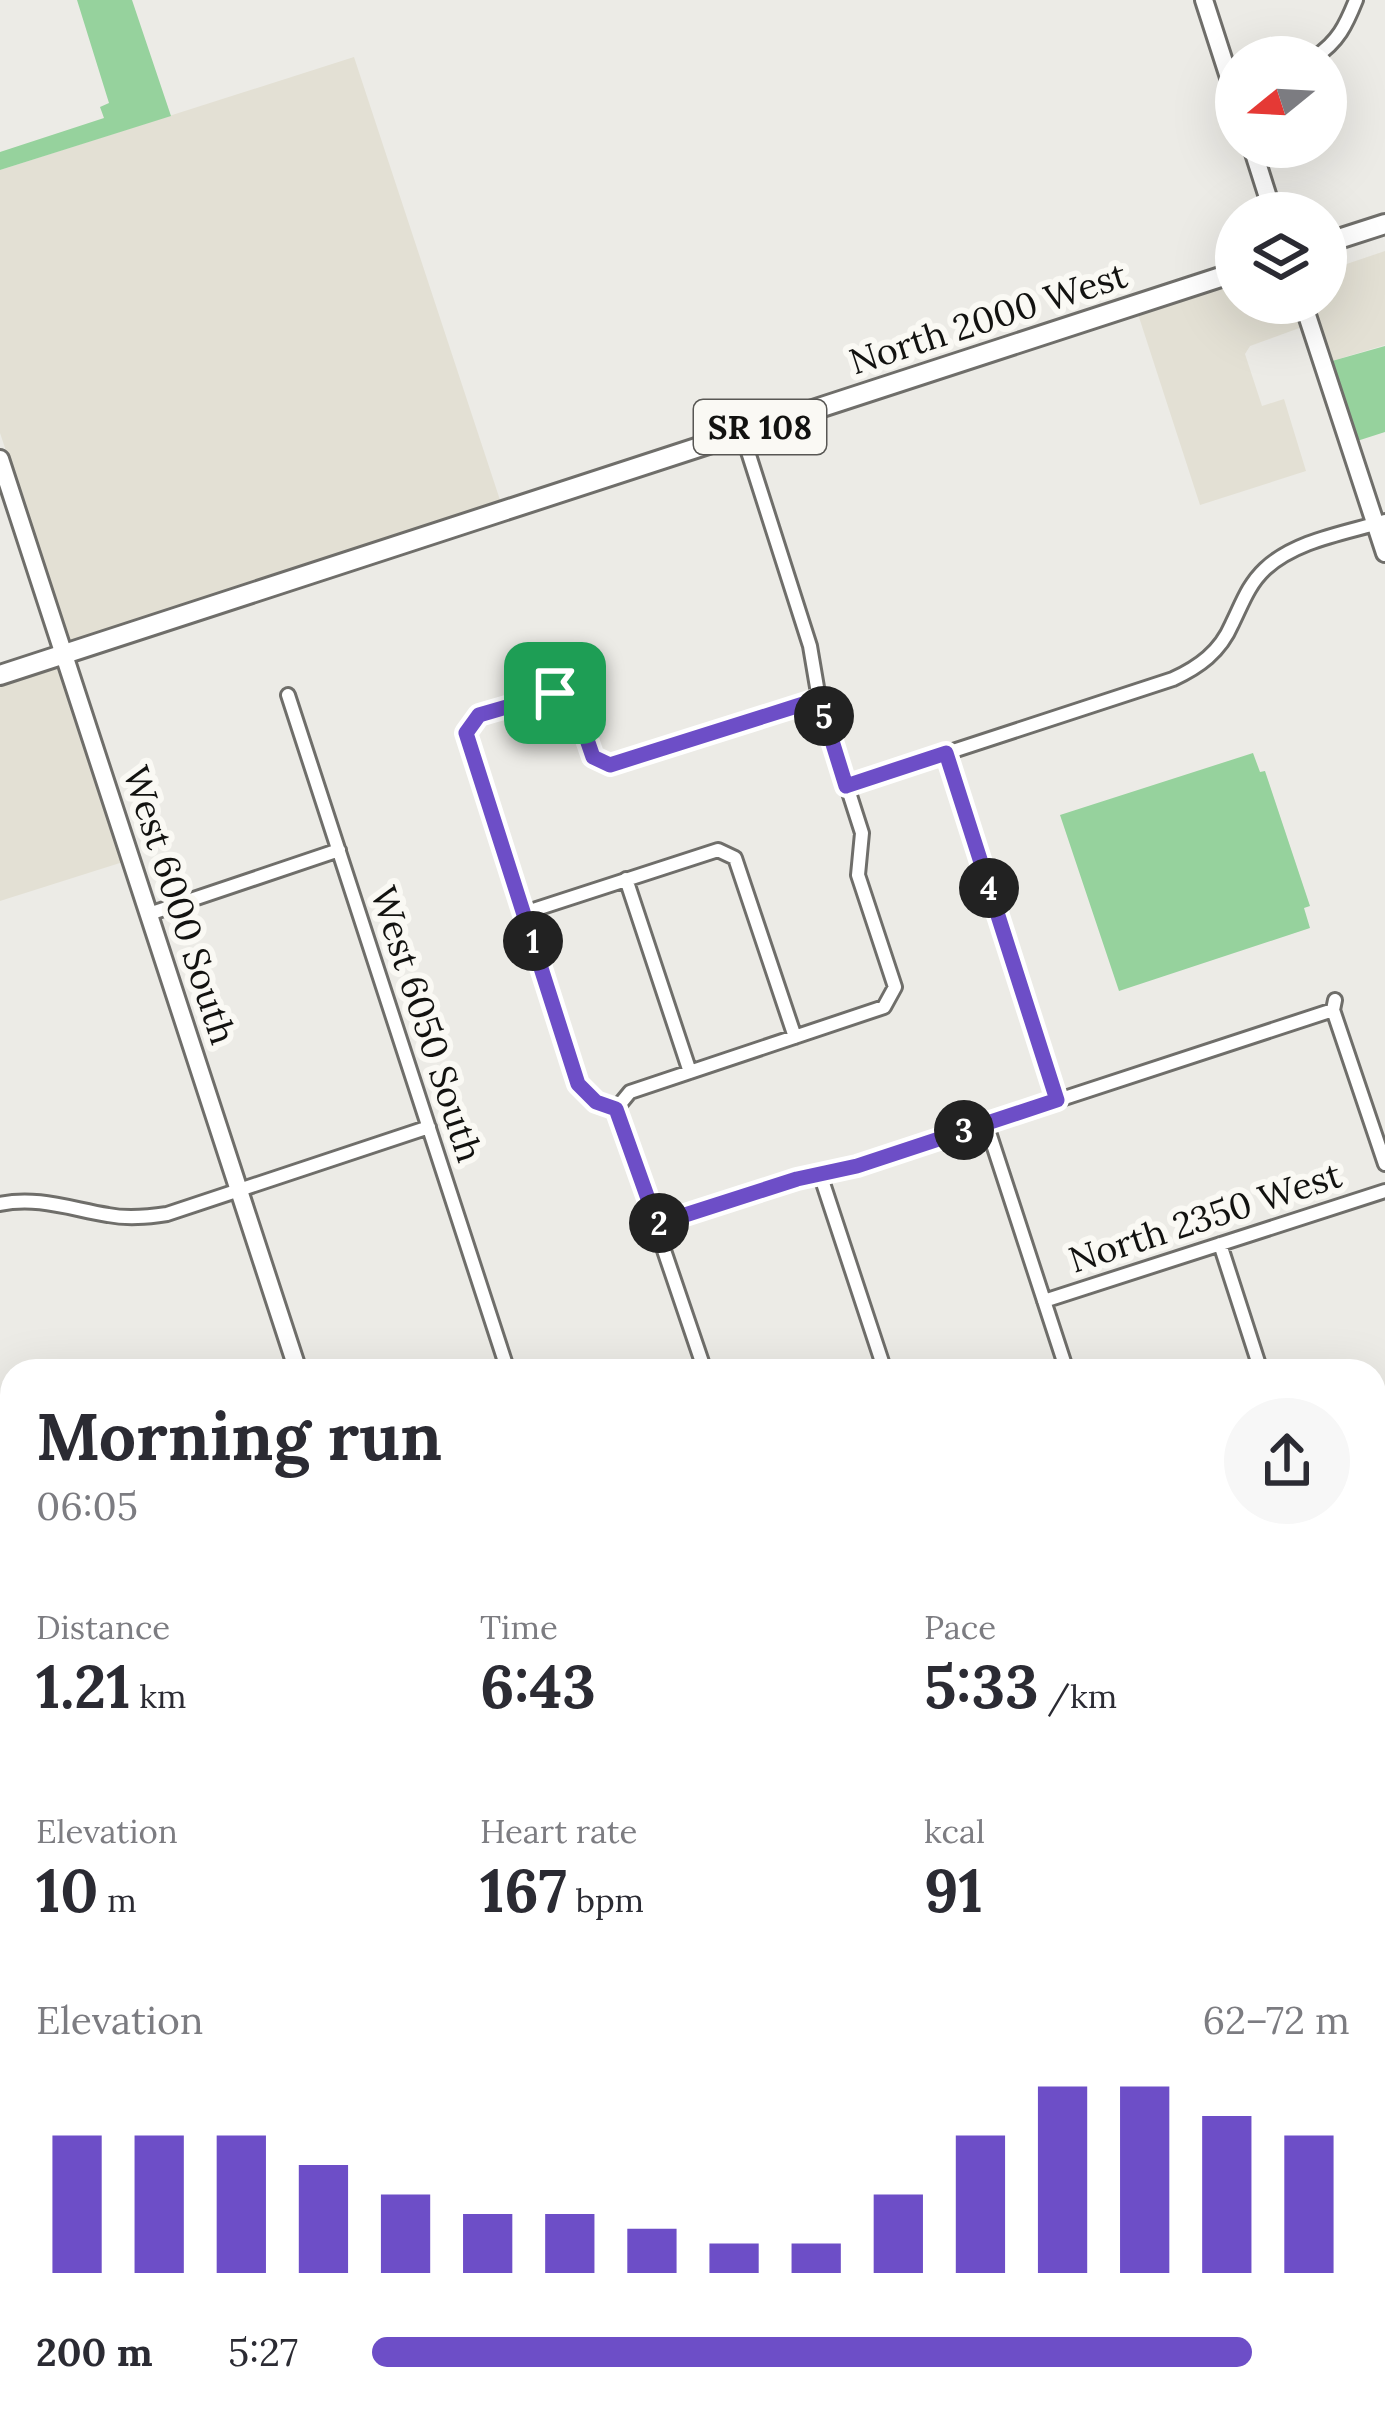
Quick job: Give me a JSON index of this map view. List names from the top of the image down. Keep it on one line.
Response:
{"streets":{"main road":["North 2000 West","SR 108"],"street":["West 6000 South","West 6050 South","North 2350 West"]},"crossings":[["North 2000 West","SR 108"],["North 2000 West","West 6000 South"],["SR 108","West 6000 South"]],"north":"left","page":{"pins":["5","4","1","3","2"],"heading":["Morning run","06:05"],"stats":[["Distance","1.21 km"],["Time","6:43"],["Pace","5:33 /km"],["Elevation","10 m"],["Heart rate","167 bpm"],["kcal","91"]],"chart":["Elevation","62–72 m"],"list":[{"name":"200 m","note":"5:27"}]}}
